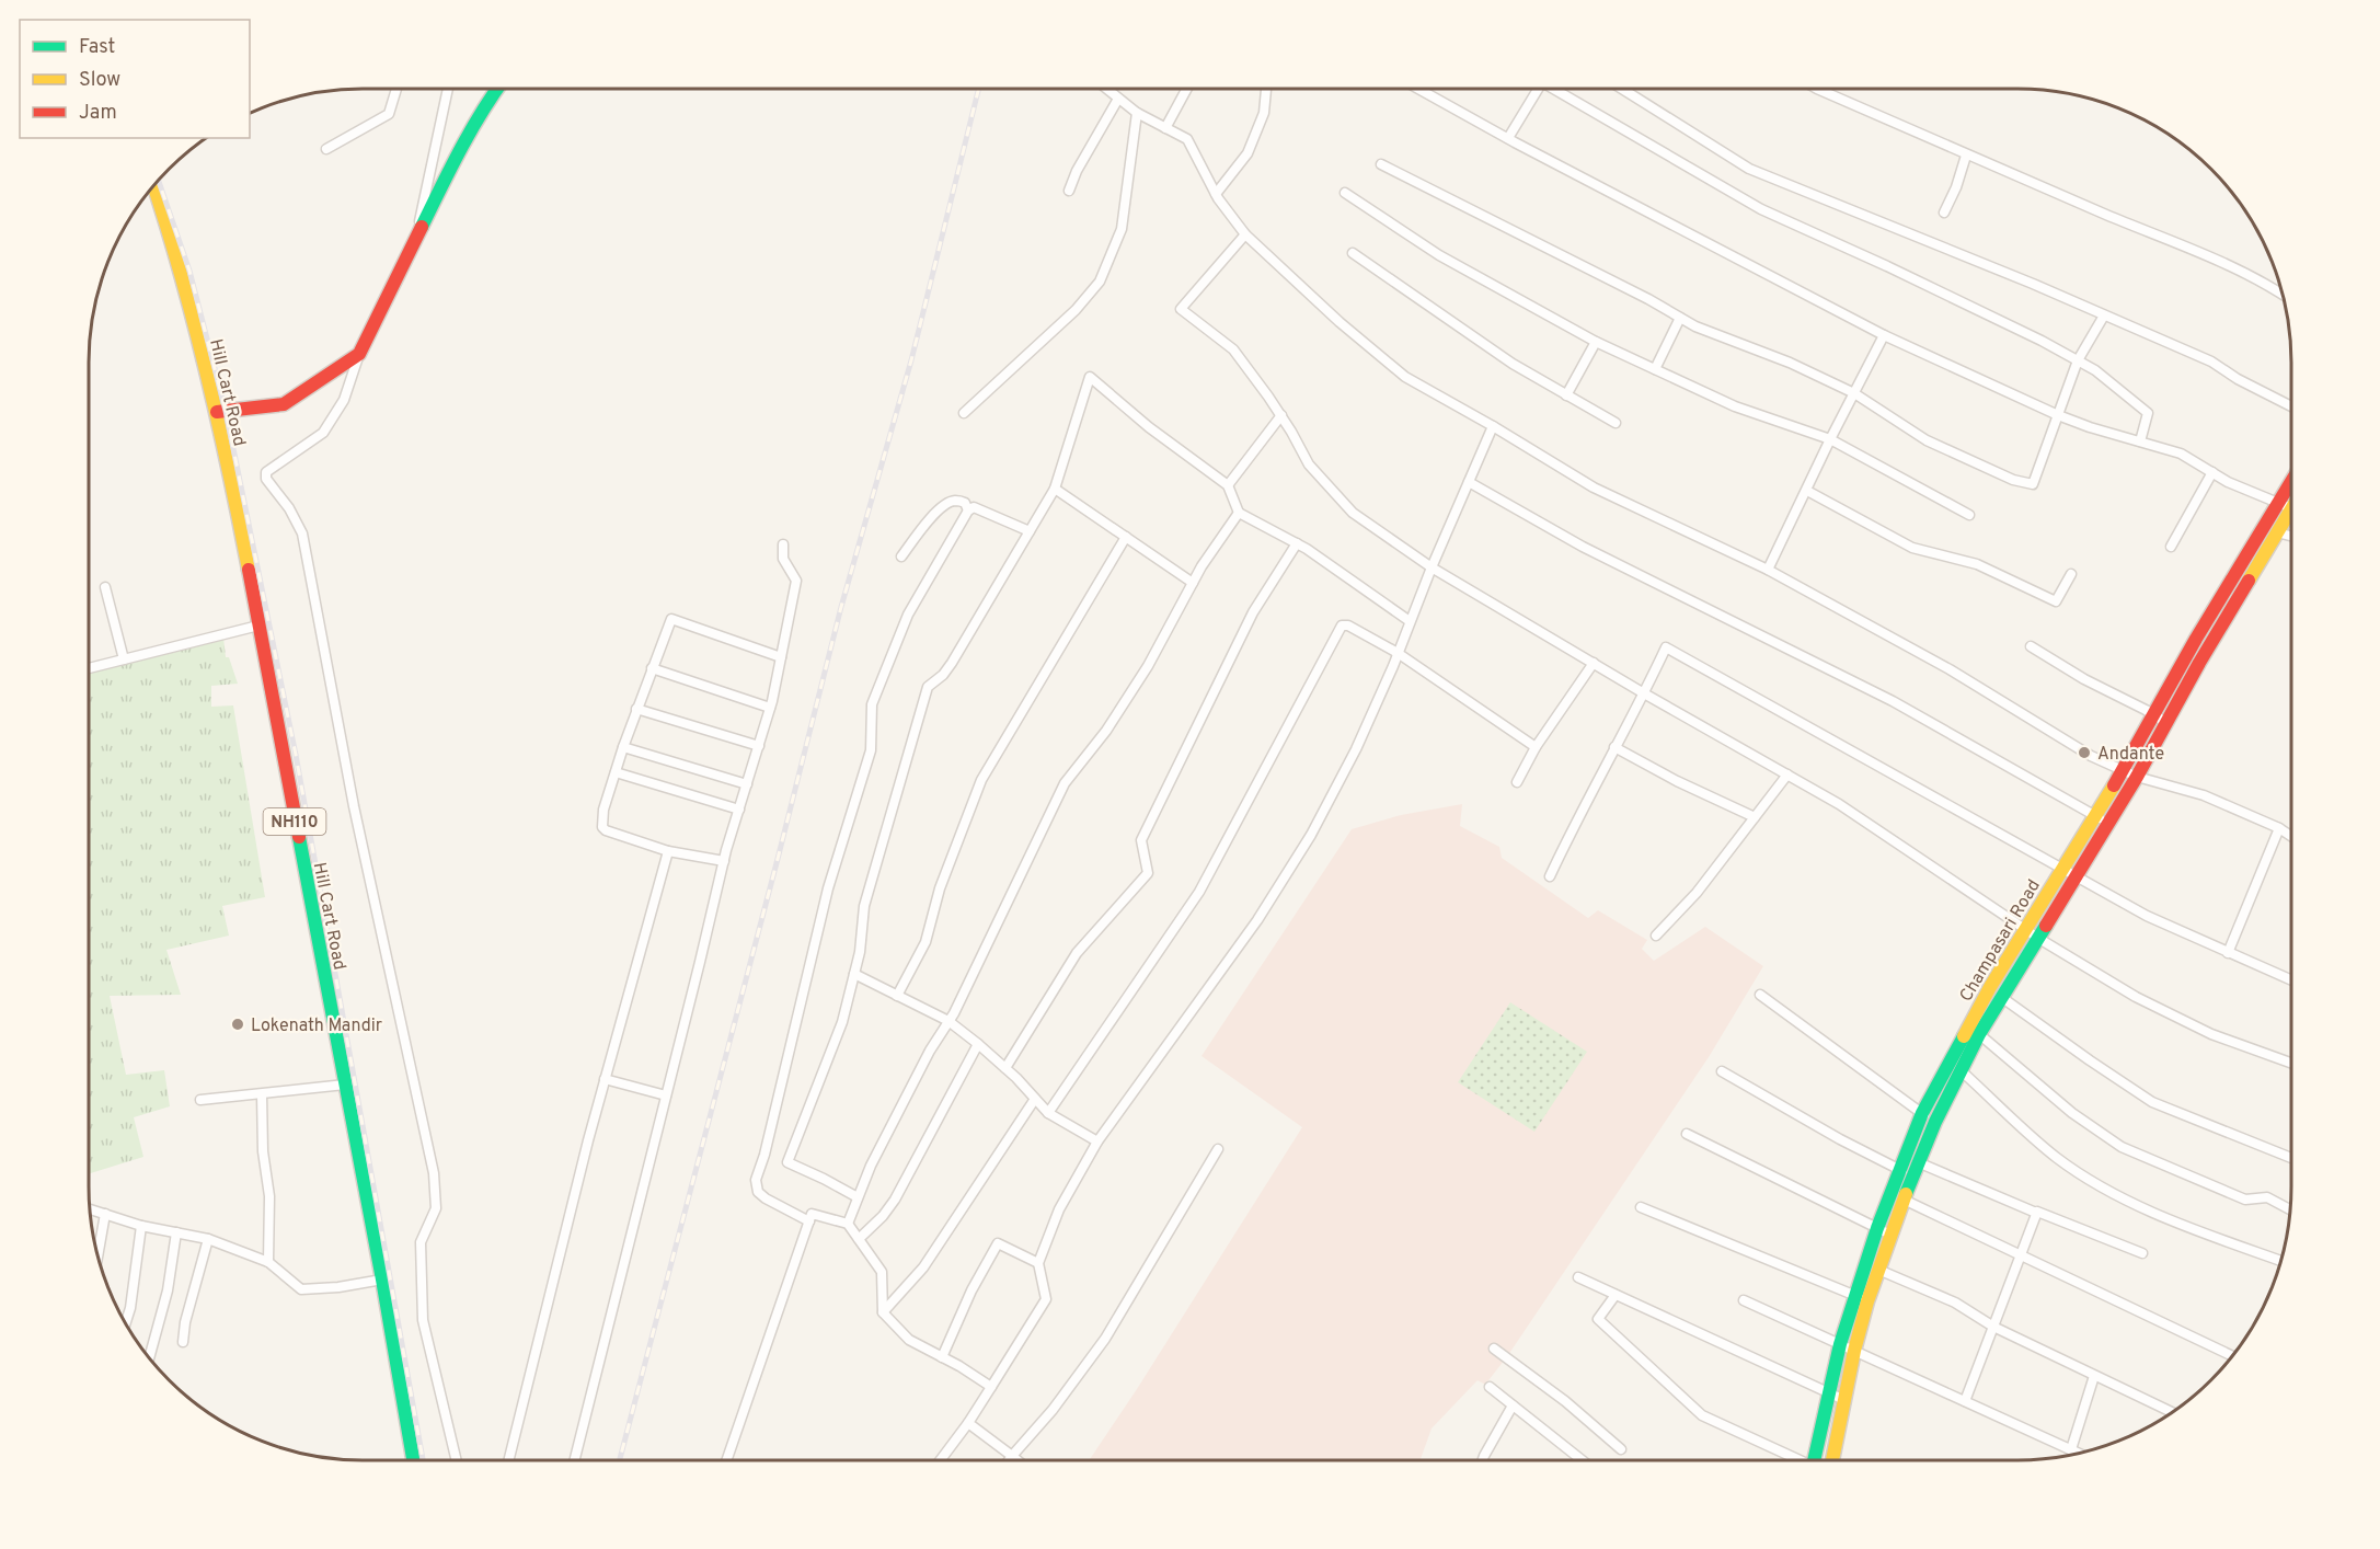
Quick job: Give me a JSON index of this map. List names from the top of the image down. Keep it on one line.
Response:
{"streets":{"main road":["Hill Cart Road","NH110","Champasari Road"]},"places":["Andante","Lokenath Mandir"],"legend":["Fast","Slow","Jam"]}
